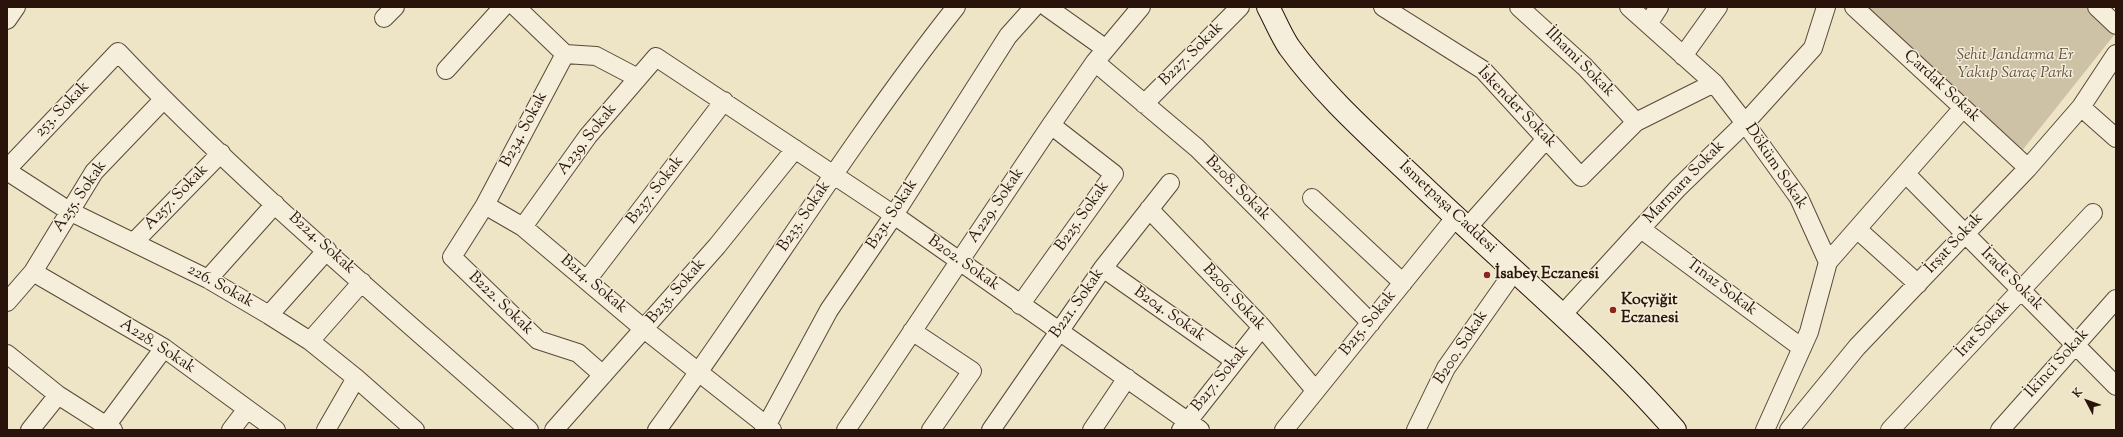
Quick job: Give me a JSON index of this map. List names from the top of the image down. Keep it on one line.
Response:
{"streets":{"main road":["İsmetpaşa Caddesi"],"street":["B227. Sokak","İlhami Sokak","Çardak Sokak","İskender Sokak","253. Sokak","B234. Sokak","A239. Sokak","Döküm Sokak","Marmara Sokak","B208. Sokak","B237. Sokak","A255. Sokak","A257. Sokak","A229. Sokak","B231. Sokak","B233. Sokak","B225. Sokak","B224. Sokak","İrşat Sokak","B202. Sokak","İrade Sokak","B214. Sokak","226. Sokak","Tınaz Sokak","B235. Sokak","B206. Sokak","B222. Sokak","B221. Sokak","B204. Sokak","B215. Sokak","İrat Sokak","A228. Sokak","B200. Sokak","İkinci Sokak","B217. Sokak"]},"crossings":[["B227. Sokak","B208. Sokak"],["İlhami Sokak","İskender Sokak"],["Çardak Sokak","İrşat Sokak"],["İskender Sokak","B215. Sokak"],["253. Sokak","B224. Sokak"],["253. Sokak","226. Sokak"],["B234. Sokak","B214. Sokak"],["B234. Sokak","B222. Sokak"],["A239. Sokak","B202. Sokak"],["A239. Sokak","B214. Sokak"],["Döküm Sokak","Marmara Sokak"],["Marmara Sokak","İsmetpaşa Caddesi"],["Marmara Sokak","Tınaz Sokak"],["B208. Sokak","A229. Sokak"],["B208. Sokak","B215. Sokak"],["B237. Sokak","B202. Sokak"],["B237. Sokak","B214. Sokak"],["A255. Sokak","B224. Sokak"],["A255. Sokak","226. Sokak"],["A255. Sokak","A228. Sokak"],["A257. Sokak","B224. Sokak"],["A257. Sokak","226. Sokak"],["A229. Sokak","B225. Sokak"],["A229. Sokak","B202. Sokak"],["İsmetpaşa Caddesi","B215. Sokak"],["İsmetpaşa Caddesi","B200. Sokak"],["B231. Sokak","B202. Sokak"],["B231. Sokak","B214. Sokak"],["B233. Sokak","B202. Sokak"],["B233. Sokak","B214. Sokak"],["B225. Sokak","B202. Sokak"],["İrşat Sokak","İrade Sokak"],["B202. Sokak","B235. Sokak"],["B202. Sokak","B221. Sokak"],["B202. Sokak","B217. Sokak"],["İrade Sokak","İrat Sokak"],["İrade Sokak","İkinci Sokak"],["B214. Sokak","B235. Sokak"],["B214. Sokak","B222. Sokak"],["B235. Sokak","B222. Sokak"],["B206. Sokak","B221. Sokak"],["B206. Sokak","B215. Sokak"],["B206. Sokak","B217. Sokak"],["B221. Sokak","B204. Sokak"],["B204. Sokak","B217. Sokak"]],"parks":["Şehit Jandarma Er Yakup Saraç Parkı"],"places":["İsabey Eczanesi","Koçyiğit Eczanesi"],"north":"top left"}
